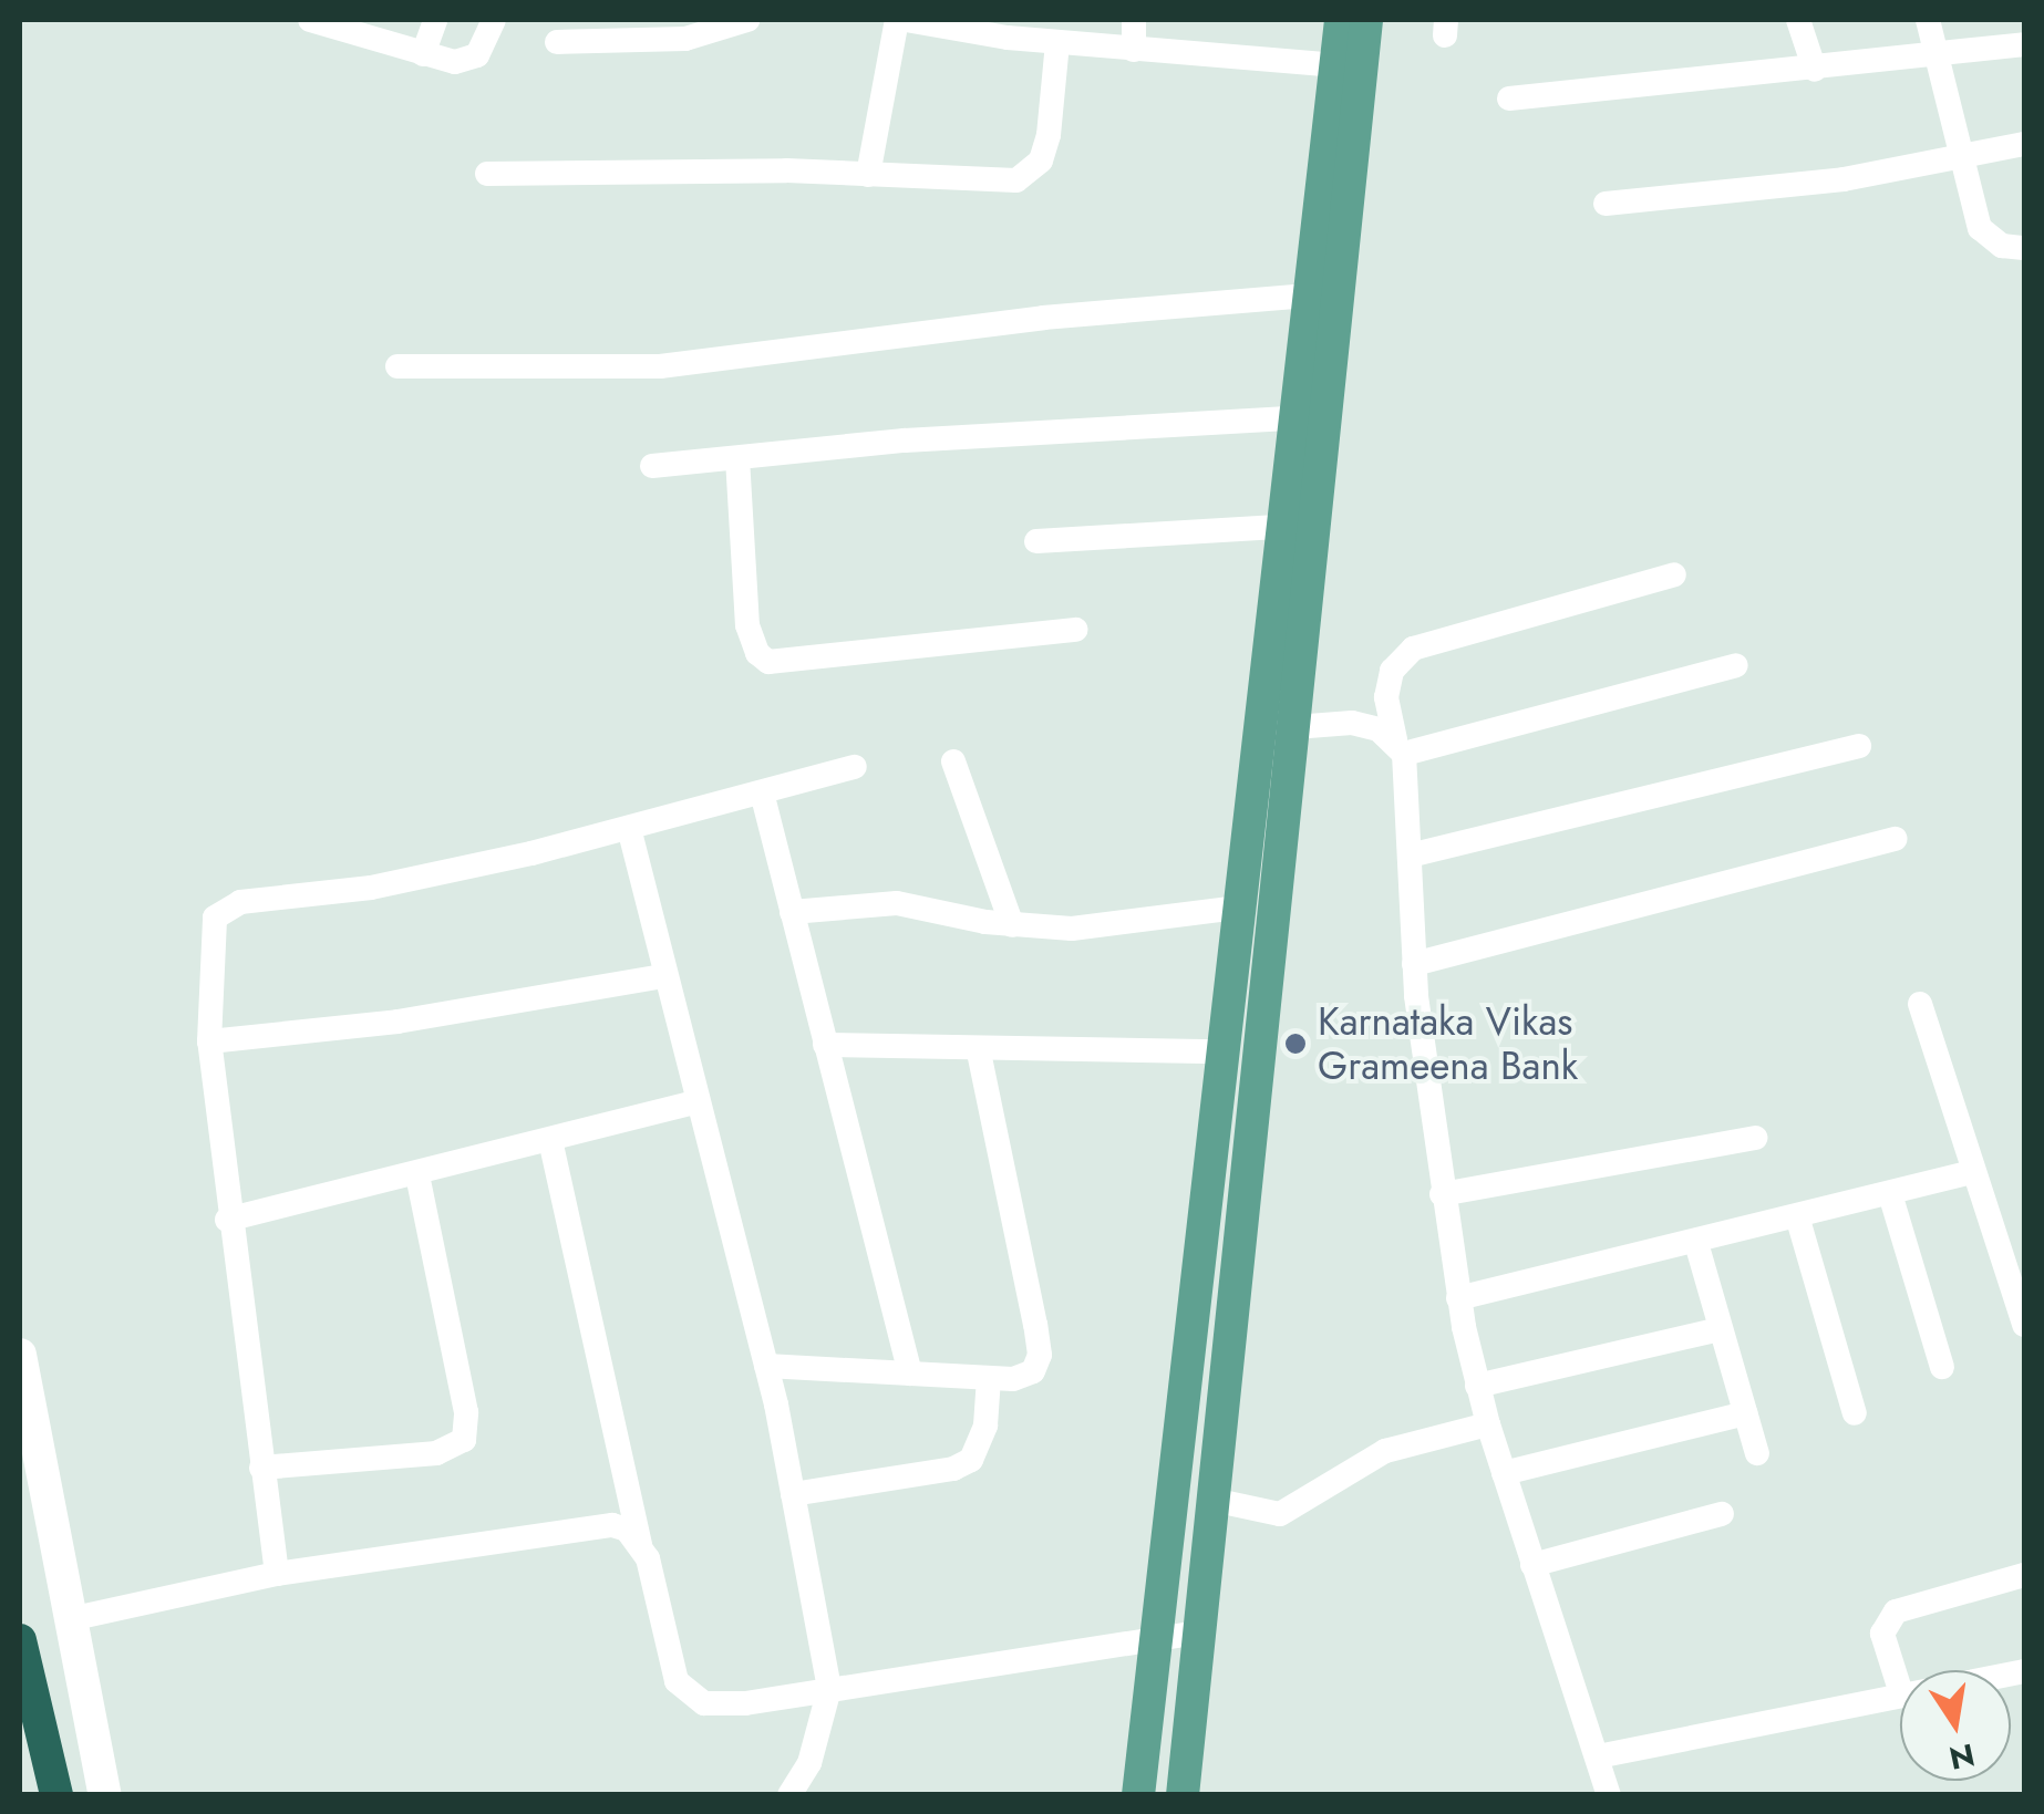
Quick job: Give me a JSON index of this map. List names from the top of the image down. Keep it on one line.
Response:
{"places":["Karnataka Vikas Grameena Bank"],"north":"bottom"}
